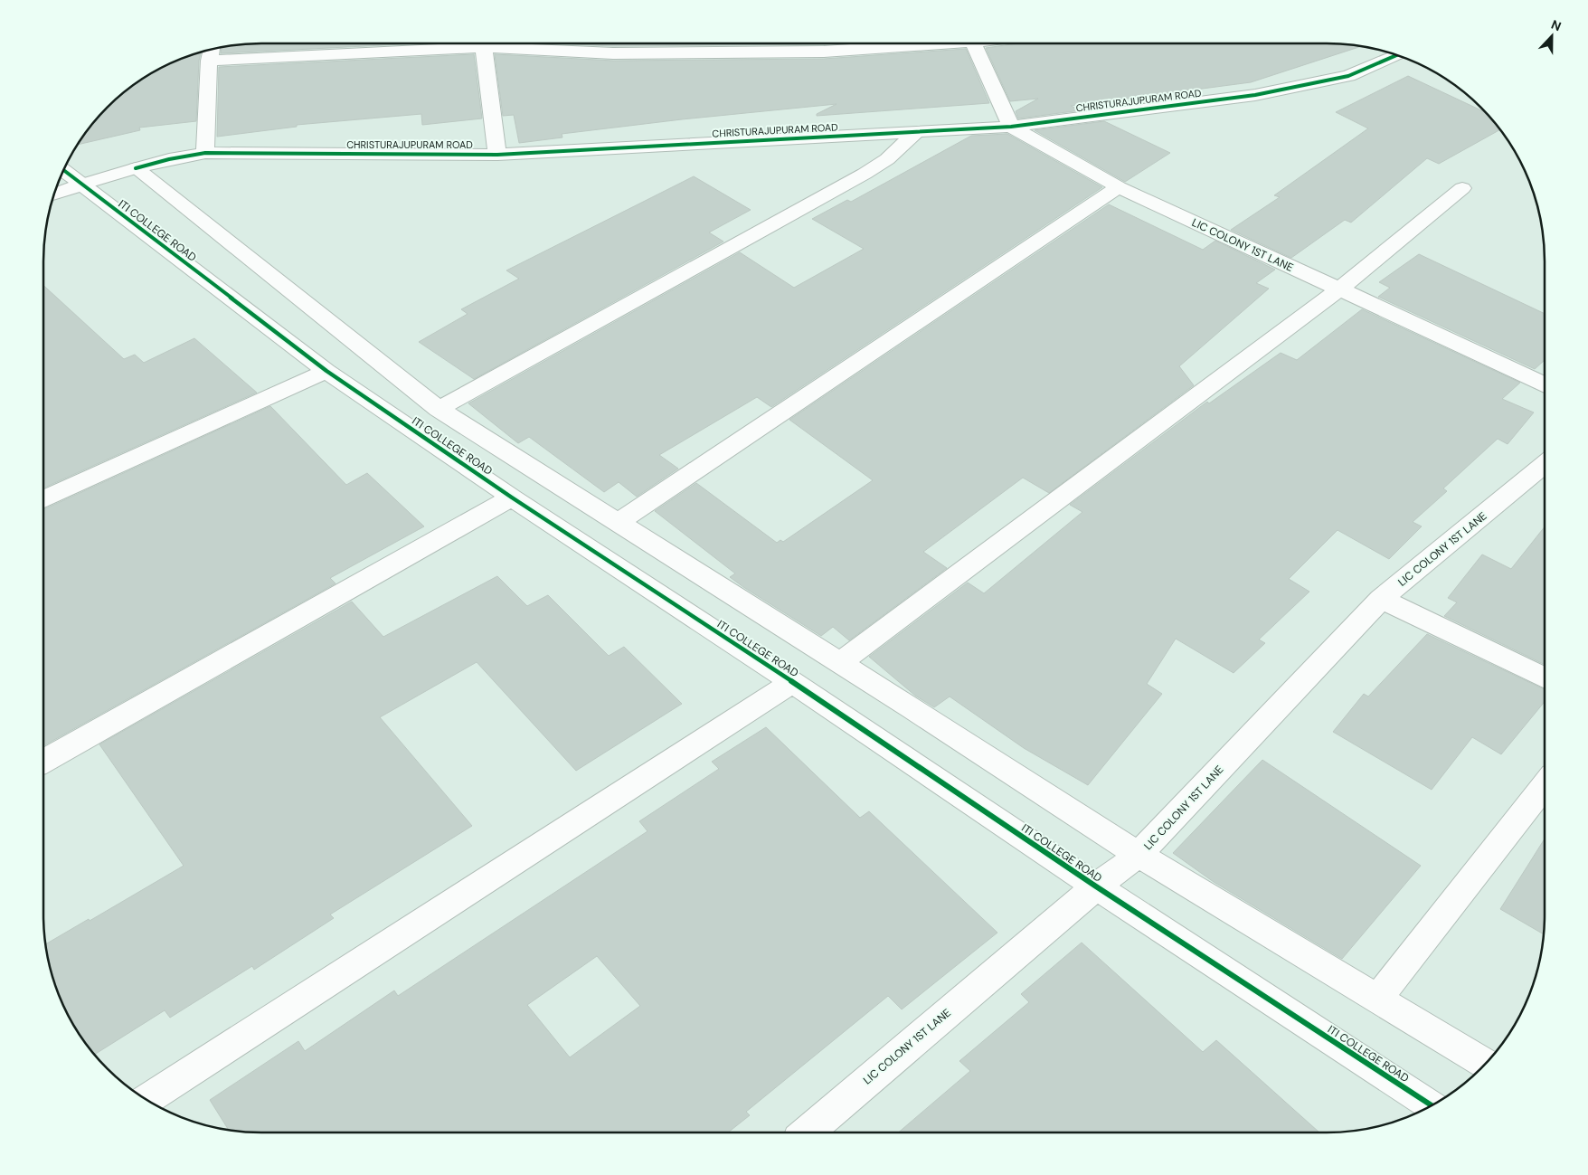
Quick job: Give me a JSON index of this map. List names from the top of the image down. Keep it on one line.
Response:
{"streets":{"street":["CHRISTURAJUPURAM ROAD","ITI COLLEGE ROAD","LIC COLONY 1ST LANE"]},"crossings":[["CHRISTURAJUPURAM ROAD","ITI COLLEGE ROAD"],["CHRISTURAJUPURAM ROAD","LIC COLONY 1ST LANE"],["ITI COLLEGE ROAD","LIC COLONY 1ST LANE"]],"north":"top"}
